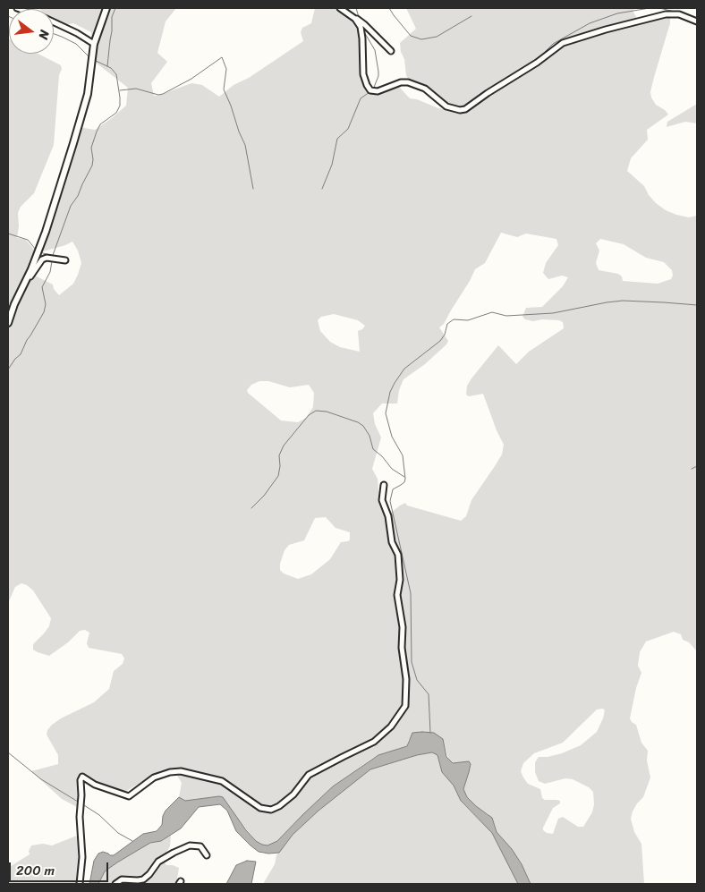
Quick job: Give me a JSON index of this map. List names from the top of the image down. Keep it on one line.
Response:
{"scale_bar":"200 m","north":"right"}
